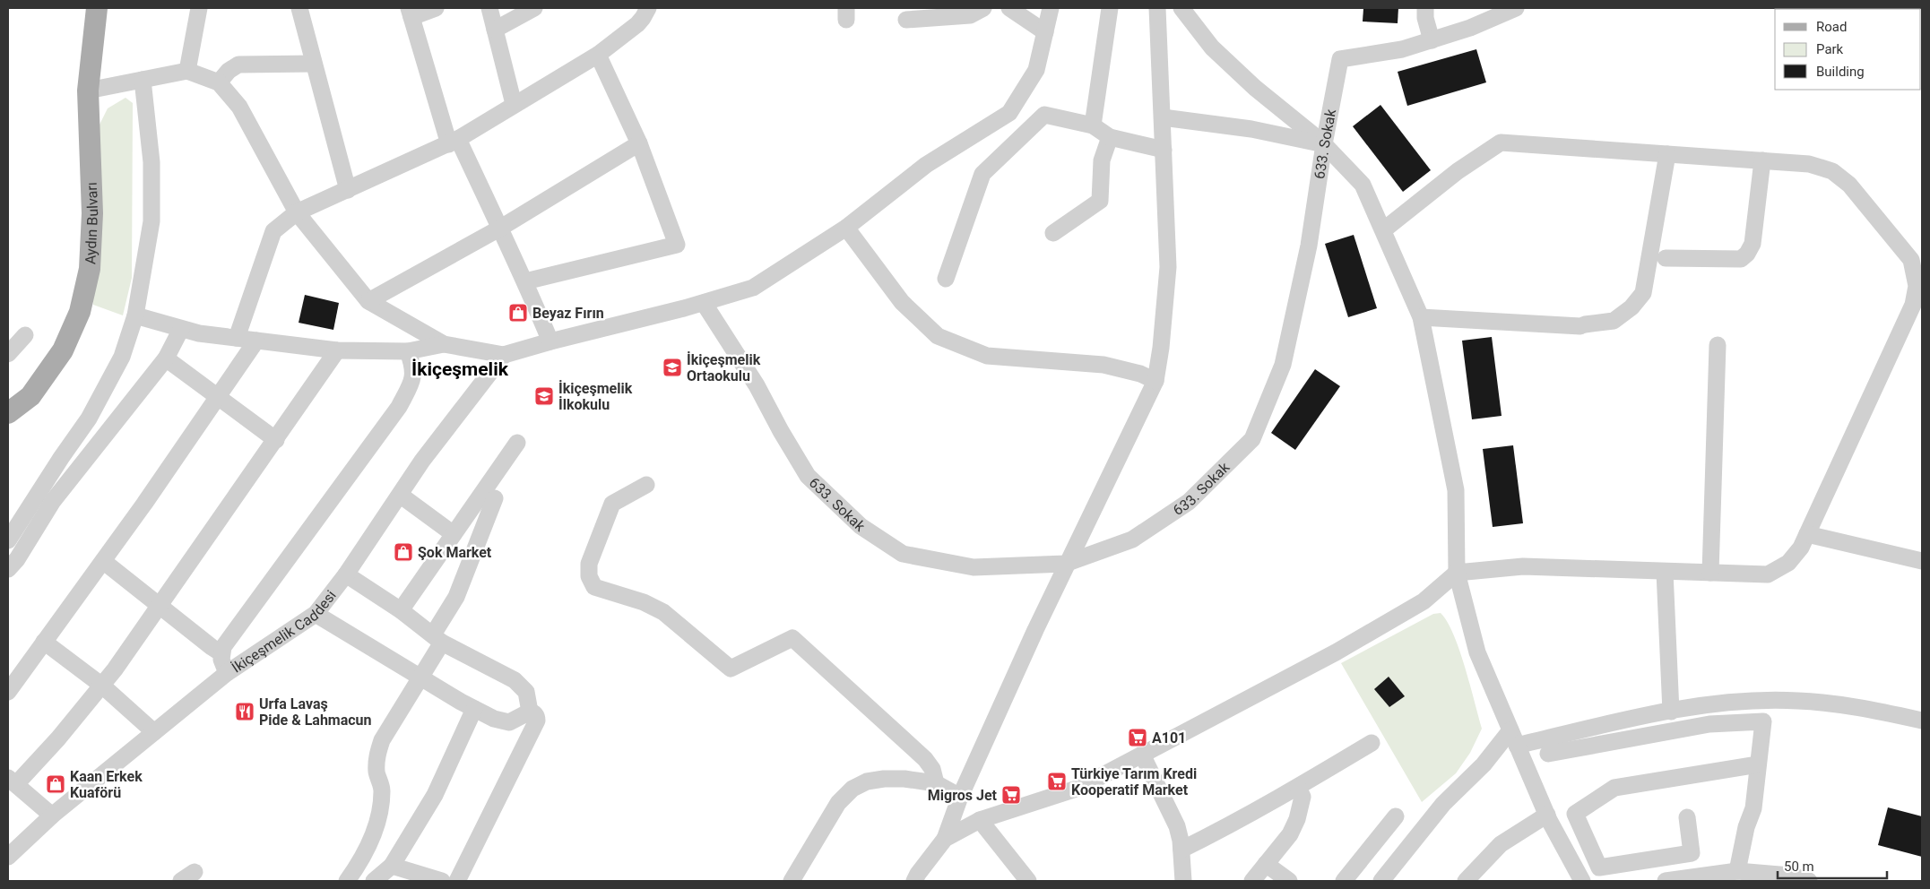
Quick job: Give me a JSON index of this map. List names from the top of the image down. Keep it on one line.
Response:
{"streets":{"main road":["Aydın Bulvarı"],"street":["633. Sokak","İkiçeşmelik Caddesi"]},"districts":["İkiçeşmelik"],"places":{"shop":["Beyaz Fırın","Şok Market","Kaan Erkek Kuaförü"],"school or university":["İkiçeşmelik Ortaokulu","İkiçeşmelik İlkokulu"],"restaurant":["Urfa Lavaş Pide & Lahmacun"],"supermarket":["A101","Türkiye Tarım Kredi Kooperatif Market","Migros Jet"]},"legend":["Road","Park","Building"],"scale_bar":"50 m"}
